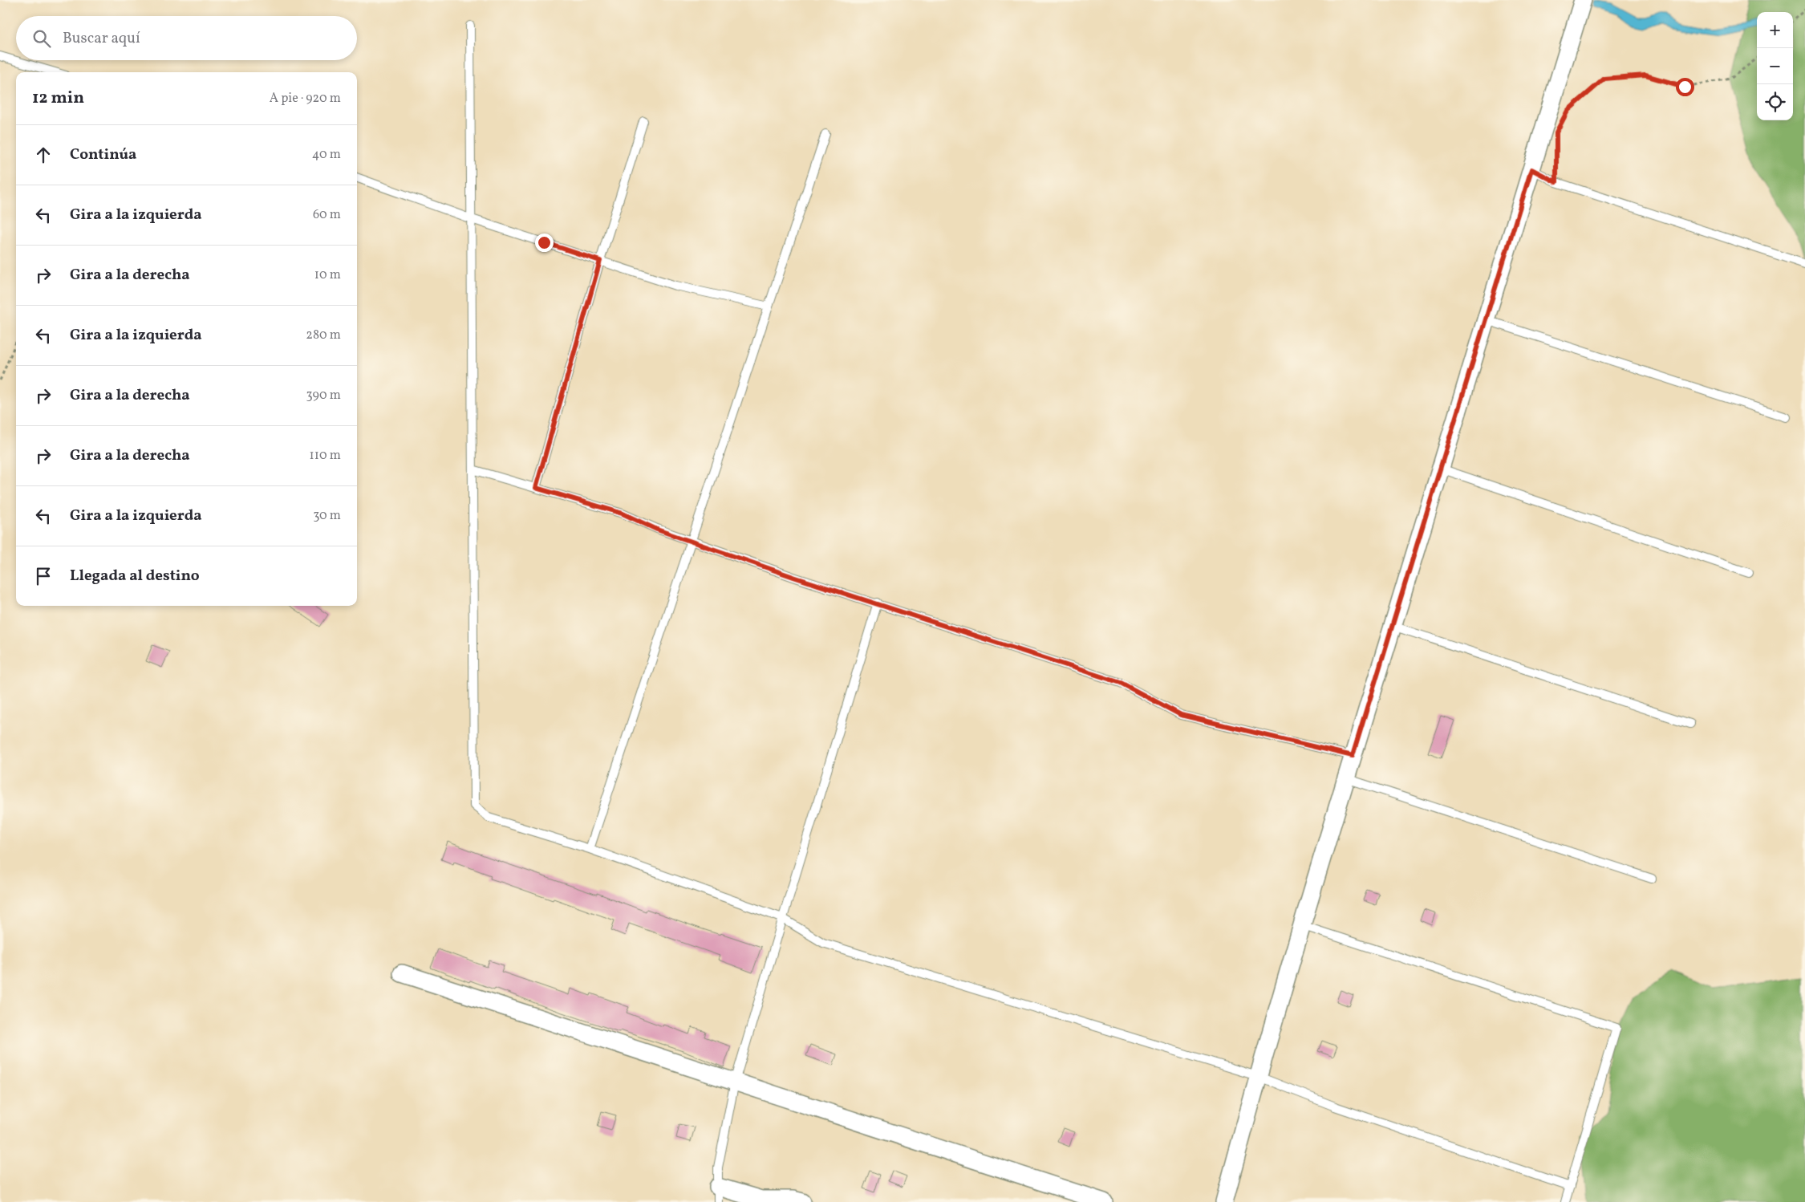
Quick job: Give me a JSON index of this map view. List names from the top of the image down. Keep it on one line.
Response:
{"page":{"map_buttons":["+","−"],"search":"Buscar aquí","heading":["12 min","A pie · 920 m"],"list":[["Continúa","40 m"],["Gira a la izquierda","60 m"],["Gira a la derecha","10 m"],["Gira a la izquierda","280 m"],["Gira a la derecha","390 m"],["Gira a la derecha","110 m"],["Gira a la izquierda","30 m"],"Llegada al destino"]}}
